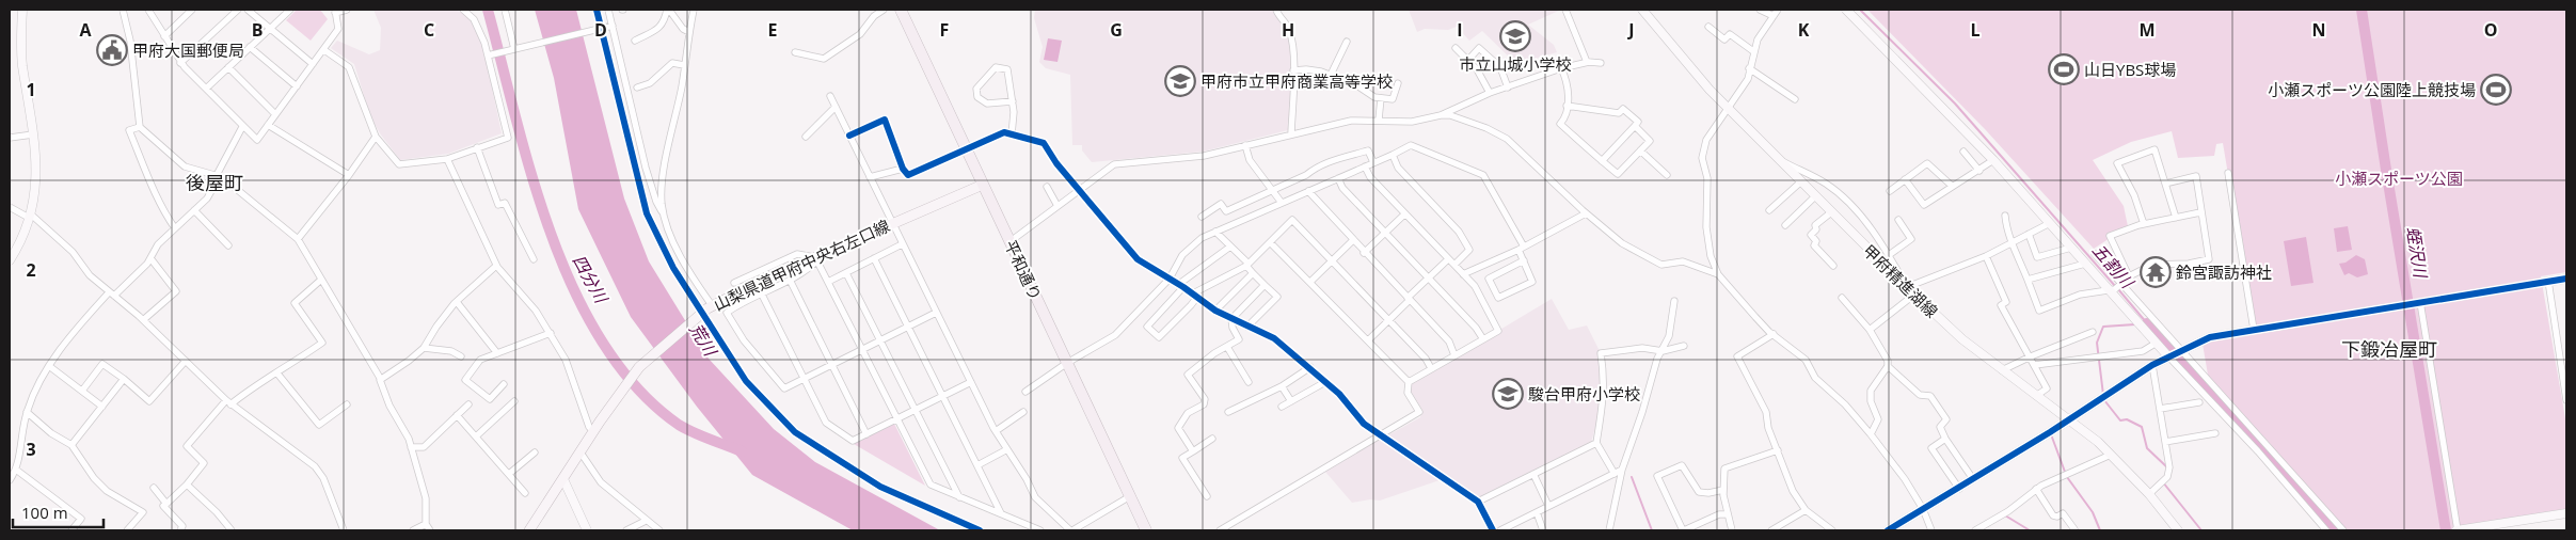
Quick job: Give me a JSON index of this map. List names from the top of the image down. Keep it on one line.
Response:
{"streets":{"highway":["平和通り"],"main road":["山梨県道甲府中央右左口線"],"street":["甲府精進湖線"]},"crossings":[["山梨県道甲府中央右左口線","平和通り"]],"districts":["後屋町","下鍛冶屋町"],"water":["蛭沢川","五割川","四分川","荒川"],"parks":["小瀬スポーツ公園"],"places":{"school or university":["市立山城小学校","甲府市立甲府商業高等学校","駿台甲府小学校"],"public building":["甲府大国郵便局"],"sports":["山日YBS球場","小瀬スポーツ公園陸上競技場"],"temple":["鈴宮諏訪神社"]},"scale_bar":"100 m","grid":{"columns":["A","B","C","D","E","F","G","H","I","J","K","L","M","N","O"],"rows":["1","2","3"]}}
